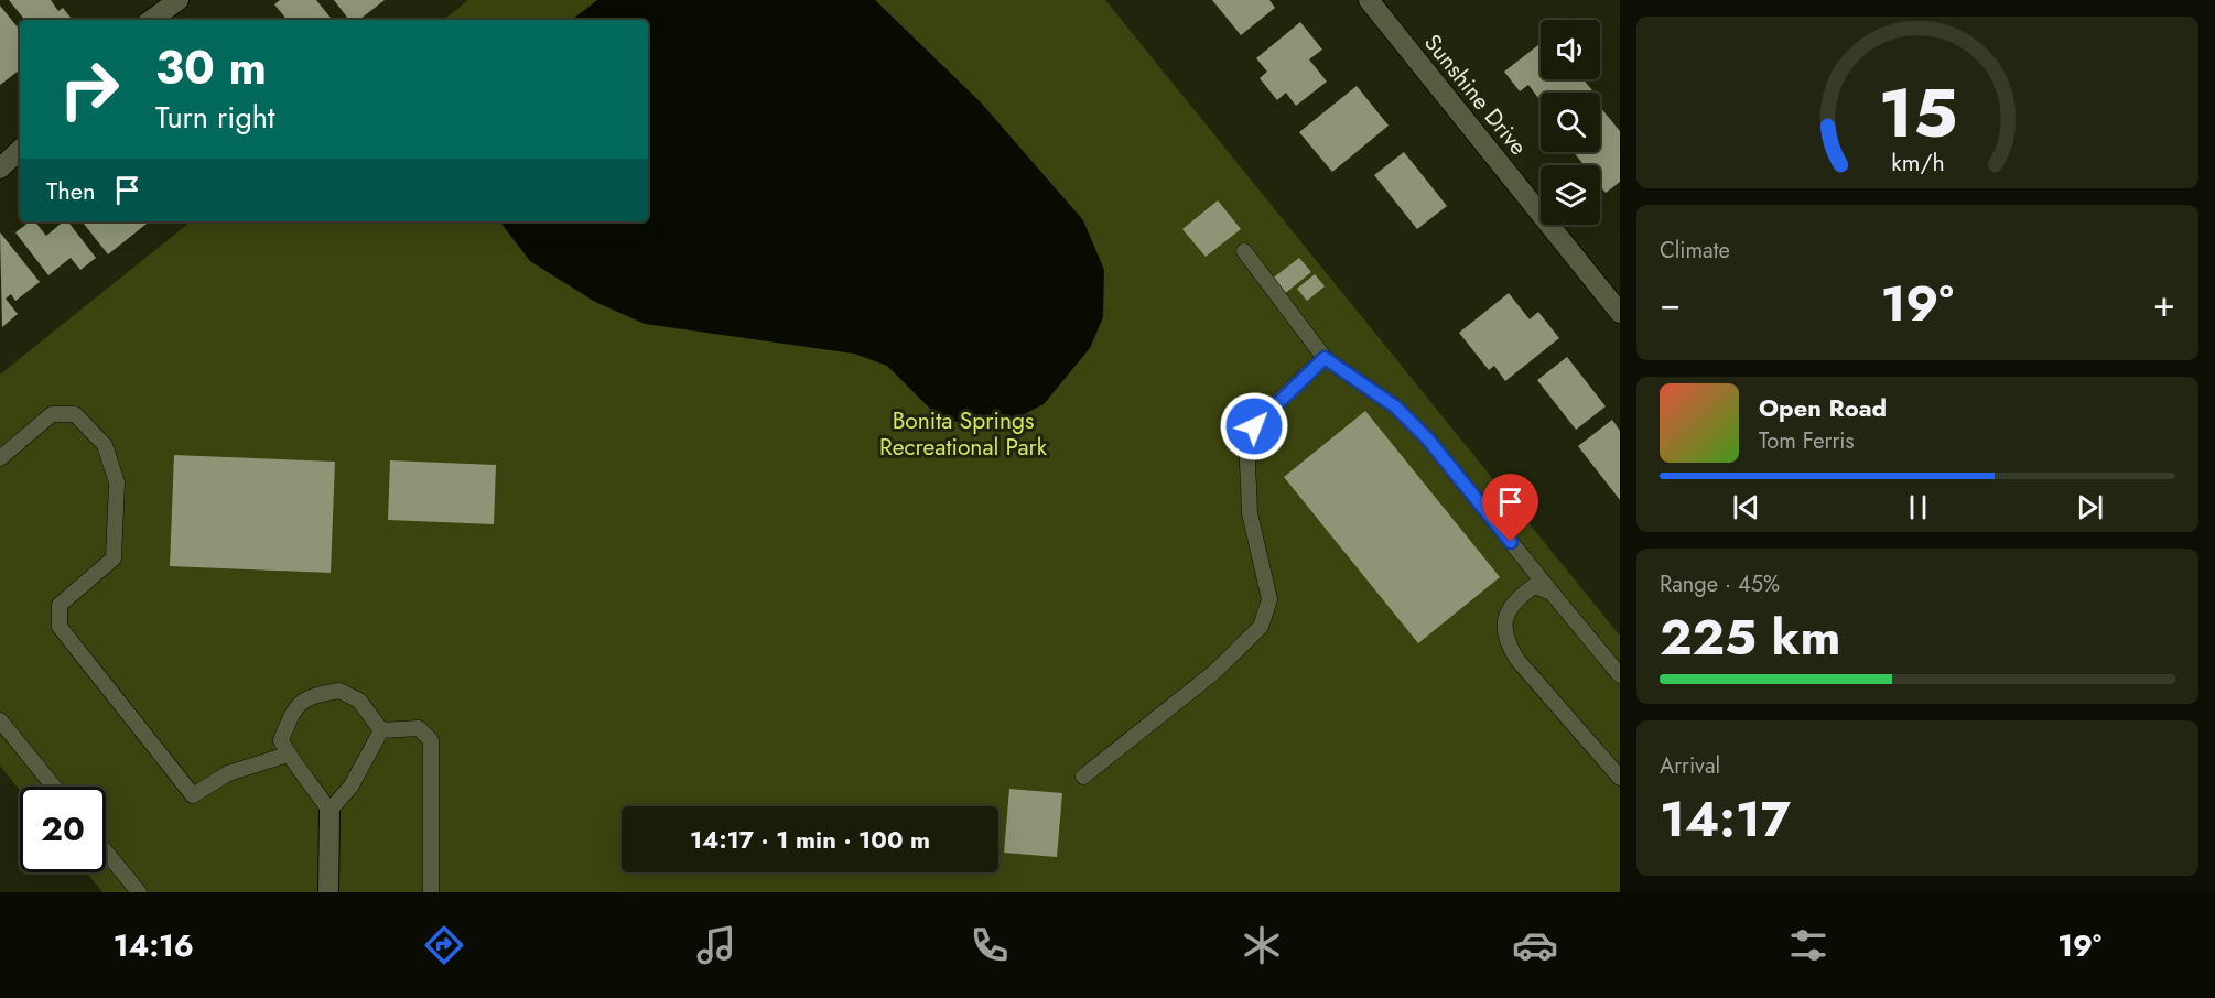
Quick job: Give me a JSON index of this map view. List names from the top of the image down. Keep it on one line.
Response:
{"streets":{"street":["Sunshine Drive"]},"parks":["Bonita Springs Recreational Park"],"page":{"turn":["30 m","Turn right"],"then":"Then","tile":["Climate",["Range · 45%","225 km"],["Arrival","14:17"]],"heat":["−","19°","+"],"song":["Open Road","Tom Ferris"],"limit":"20","trip":"14:17 · 1 min · 100 m","tabs":["14:16","19°"],"gauge":["15","km/h"]}}
